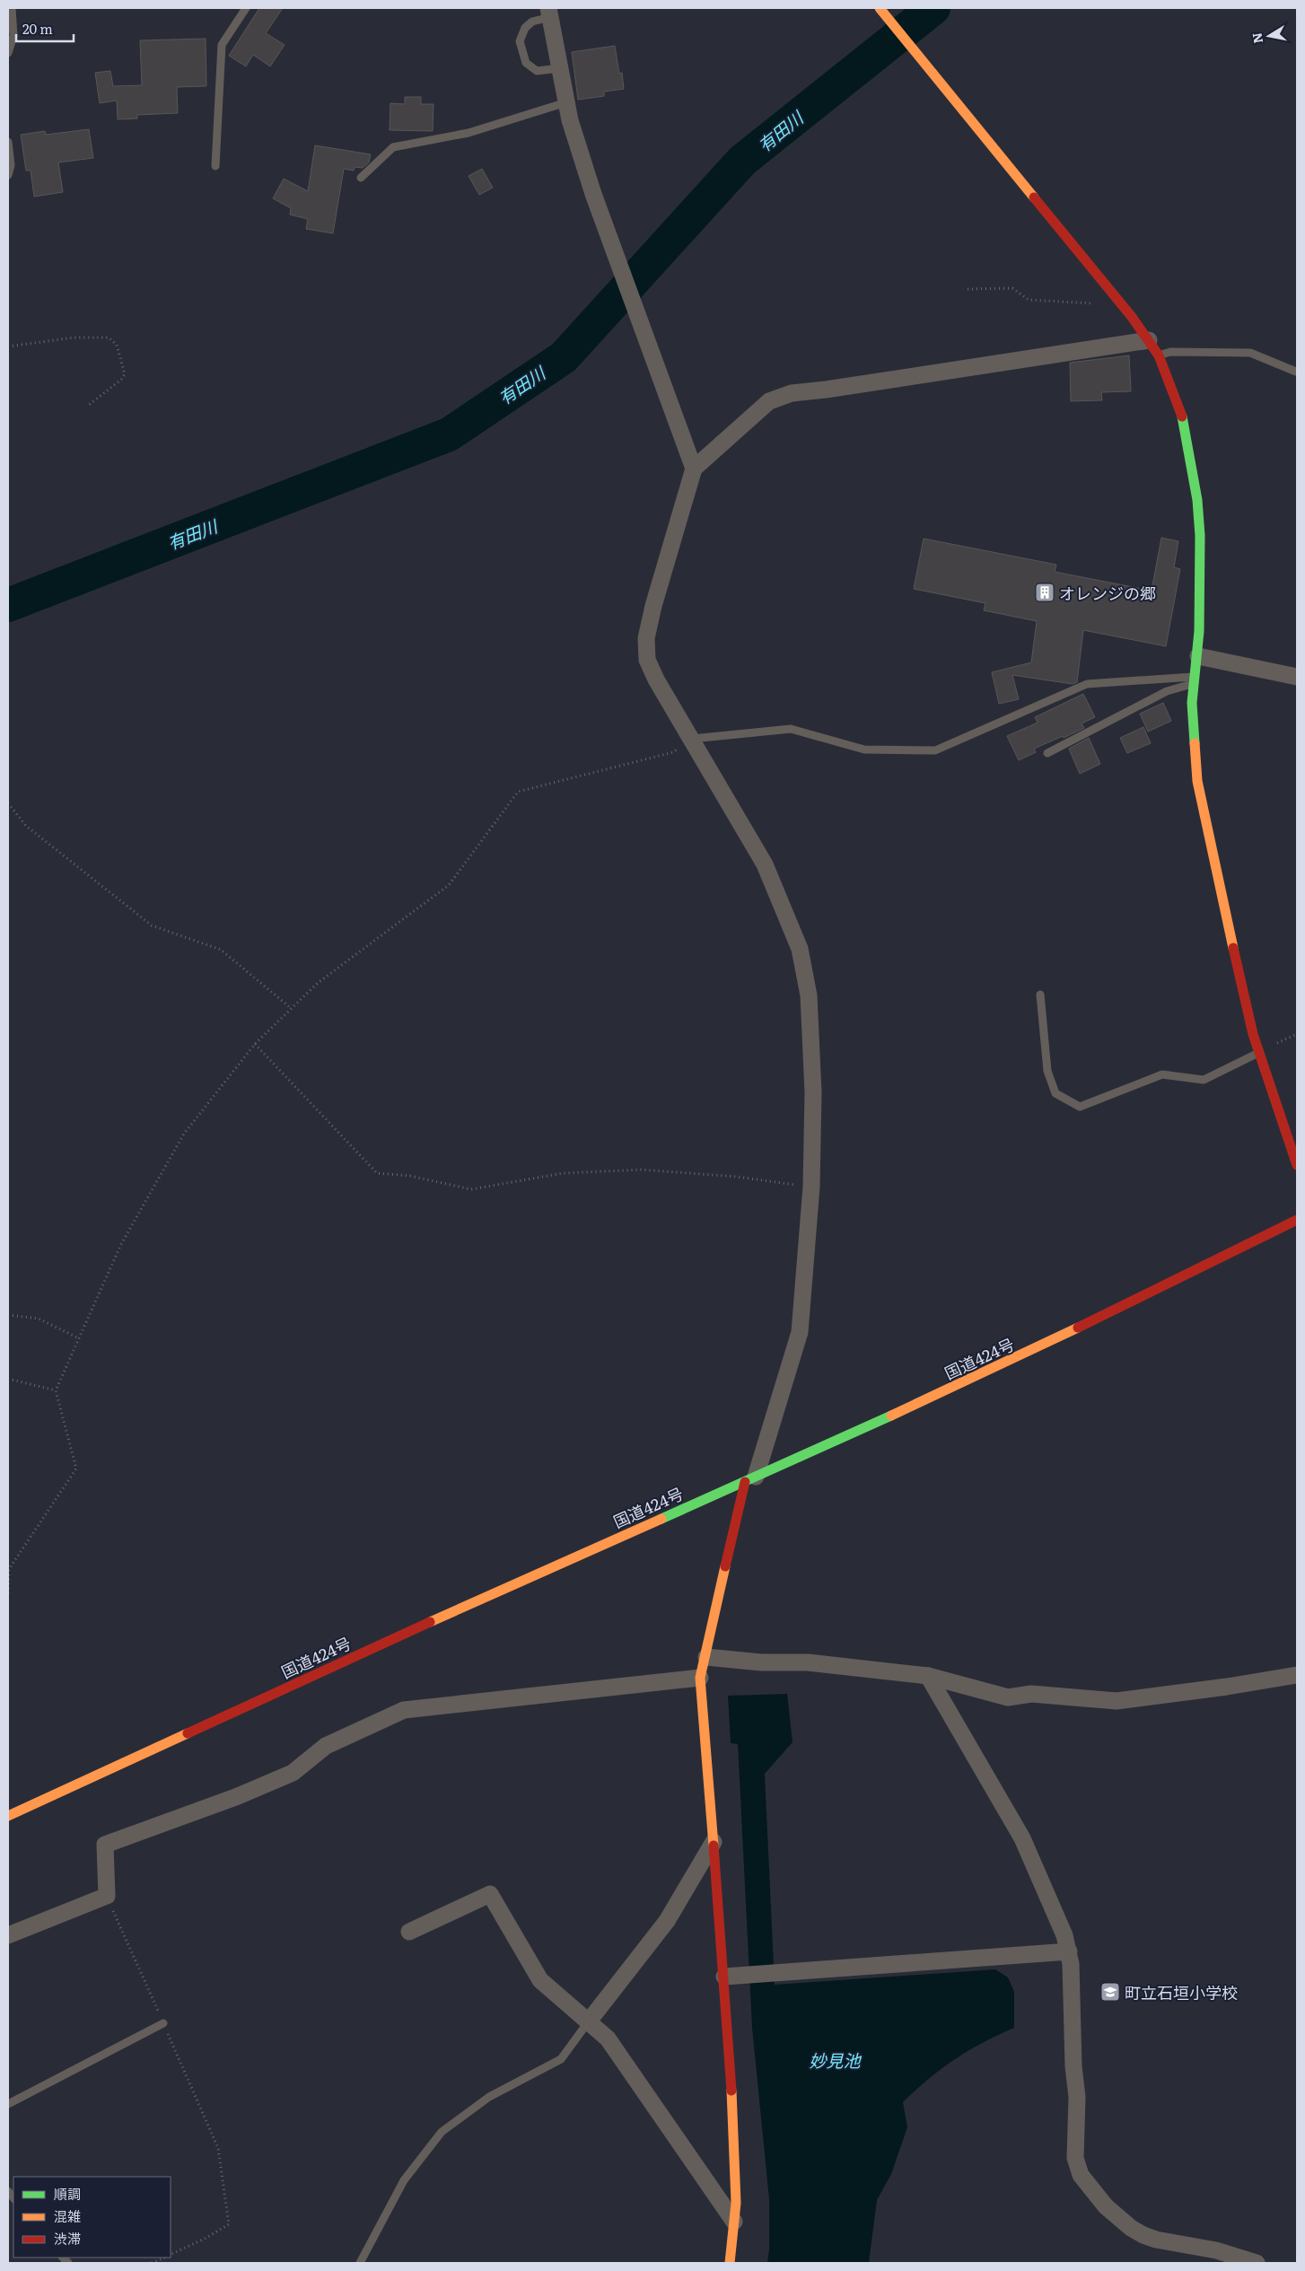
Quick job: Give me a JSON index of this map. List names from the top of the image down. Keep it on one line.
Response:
{"streets":{"main road":["国道424号"]},"water":["有田川","妙見池"],"places":{"building":["オレンジの郷"],"school or university":["町立石垣小学校"]},"legend":["順調","混雑","渋滞"],"scale_bar":"20 m","north":"left"}
